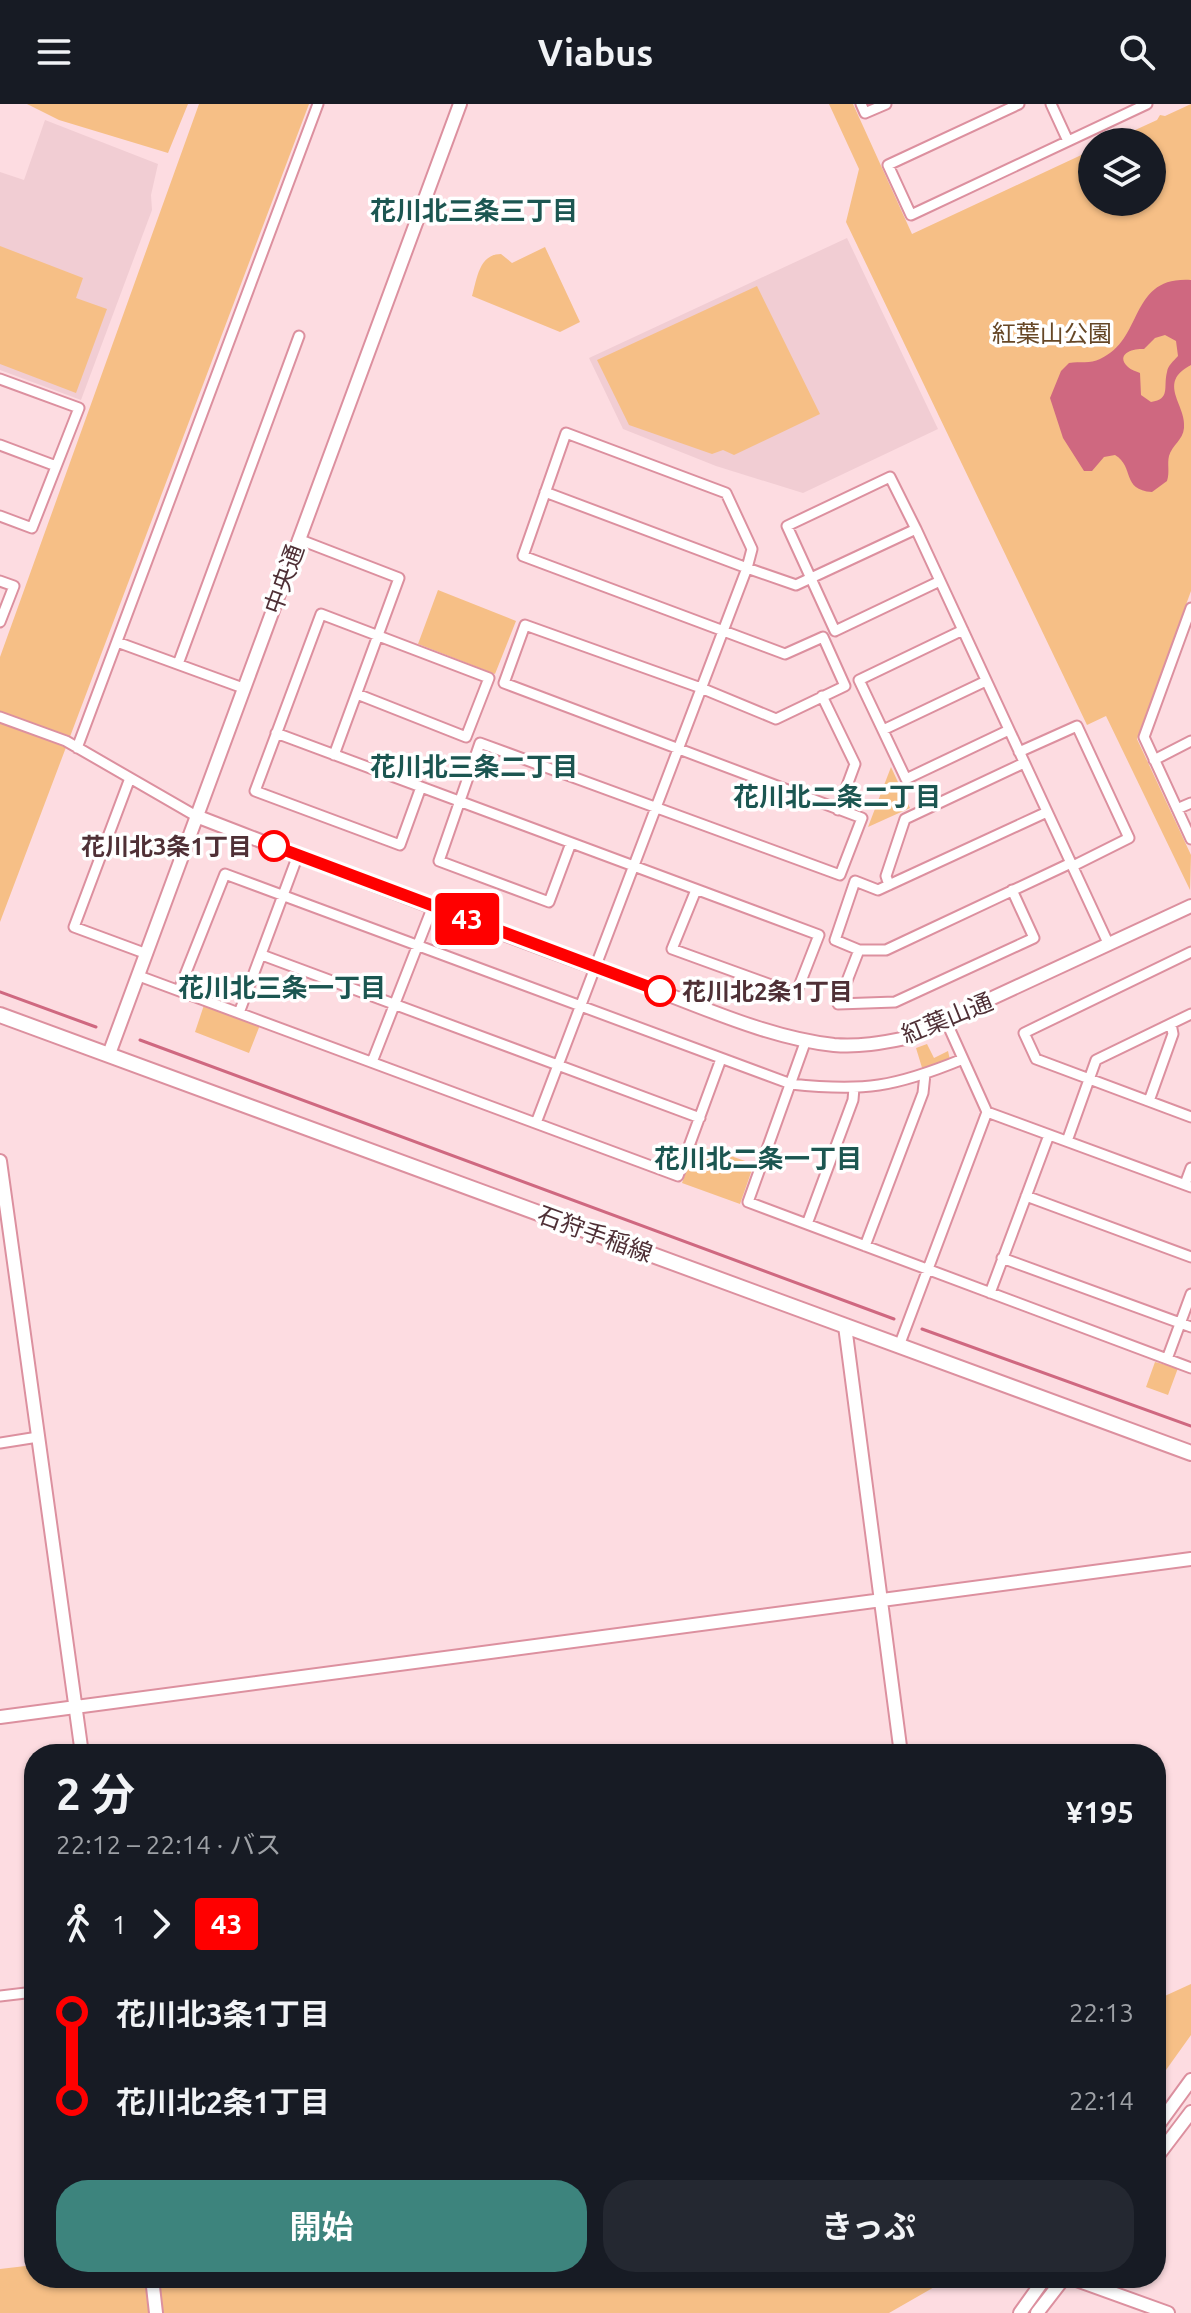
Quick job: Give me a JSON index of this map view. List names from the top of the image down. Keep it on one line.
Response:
{"streets":{"main road":["石狩手稲線"],"street":["中央通","紅葉山通"]},"crossings":[["中央通","紅葉山通"],["中央通","石狩手稲線"]],"districts":["花川北三条三丁目","花川北三条二丁目","花川北二条二丁目","花川北三条一丁目","花川北二条一丁目"],"parks":["紅葉山公園"],"places":["花川北3条1丁目","花川北2条1丁目"],"lines":["bus line 43"],"page":{"header":"Viabus","on_map":"43","heading":["2 分","22:12 – 22:14 · バス","¥195"],"legs":["1","43"],"list":[{"name":"花川北3条1丁目","value":"22:13"},{"name":"花川北2条1丁目","value":"22:14"}],"buttons":["開始","きっぷ"]}}
